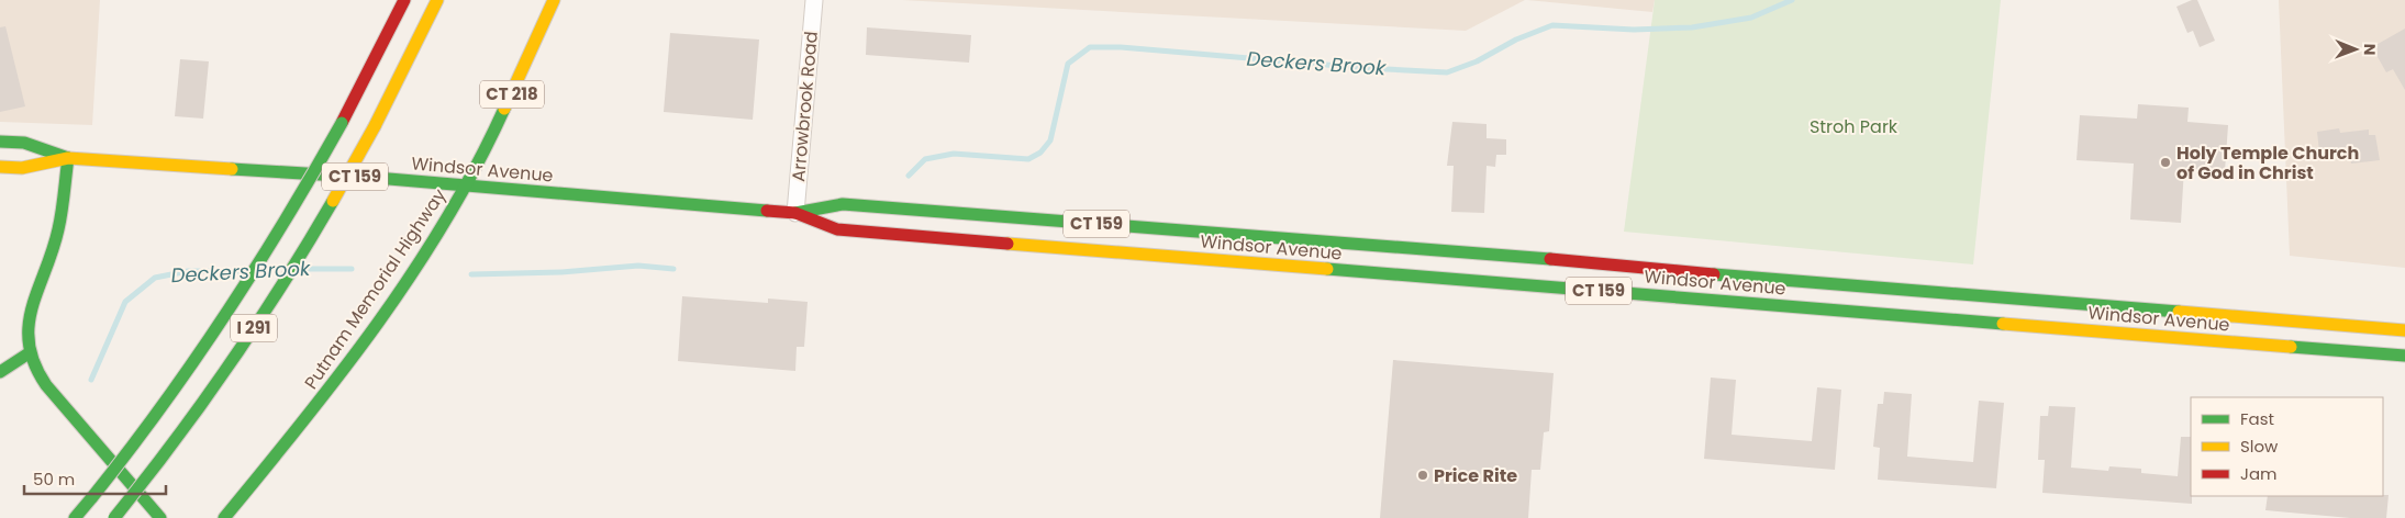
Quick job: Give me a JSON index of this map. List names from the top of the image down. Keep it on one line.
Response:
{"streets":{"main road":["CT 218","Windsor Avenue","CT 159","Putnam Memorial Highway","I 291"],"street":["Arrowbrook Road"]},"crossings":[["Arrowbrook Road","Windsor Avenue"],["Windsor Avenue","Putnam Memorial Highway"]],"water":["Deckers Brook"],"parks":["Stroh Park"],"places":["Holy Temple Church of God in Christ","Price Rite"],"legend":["Fast","Slow","Jam"],"scale_bar":"50 m","north":"right"}
